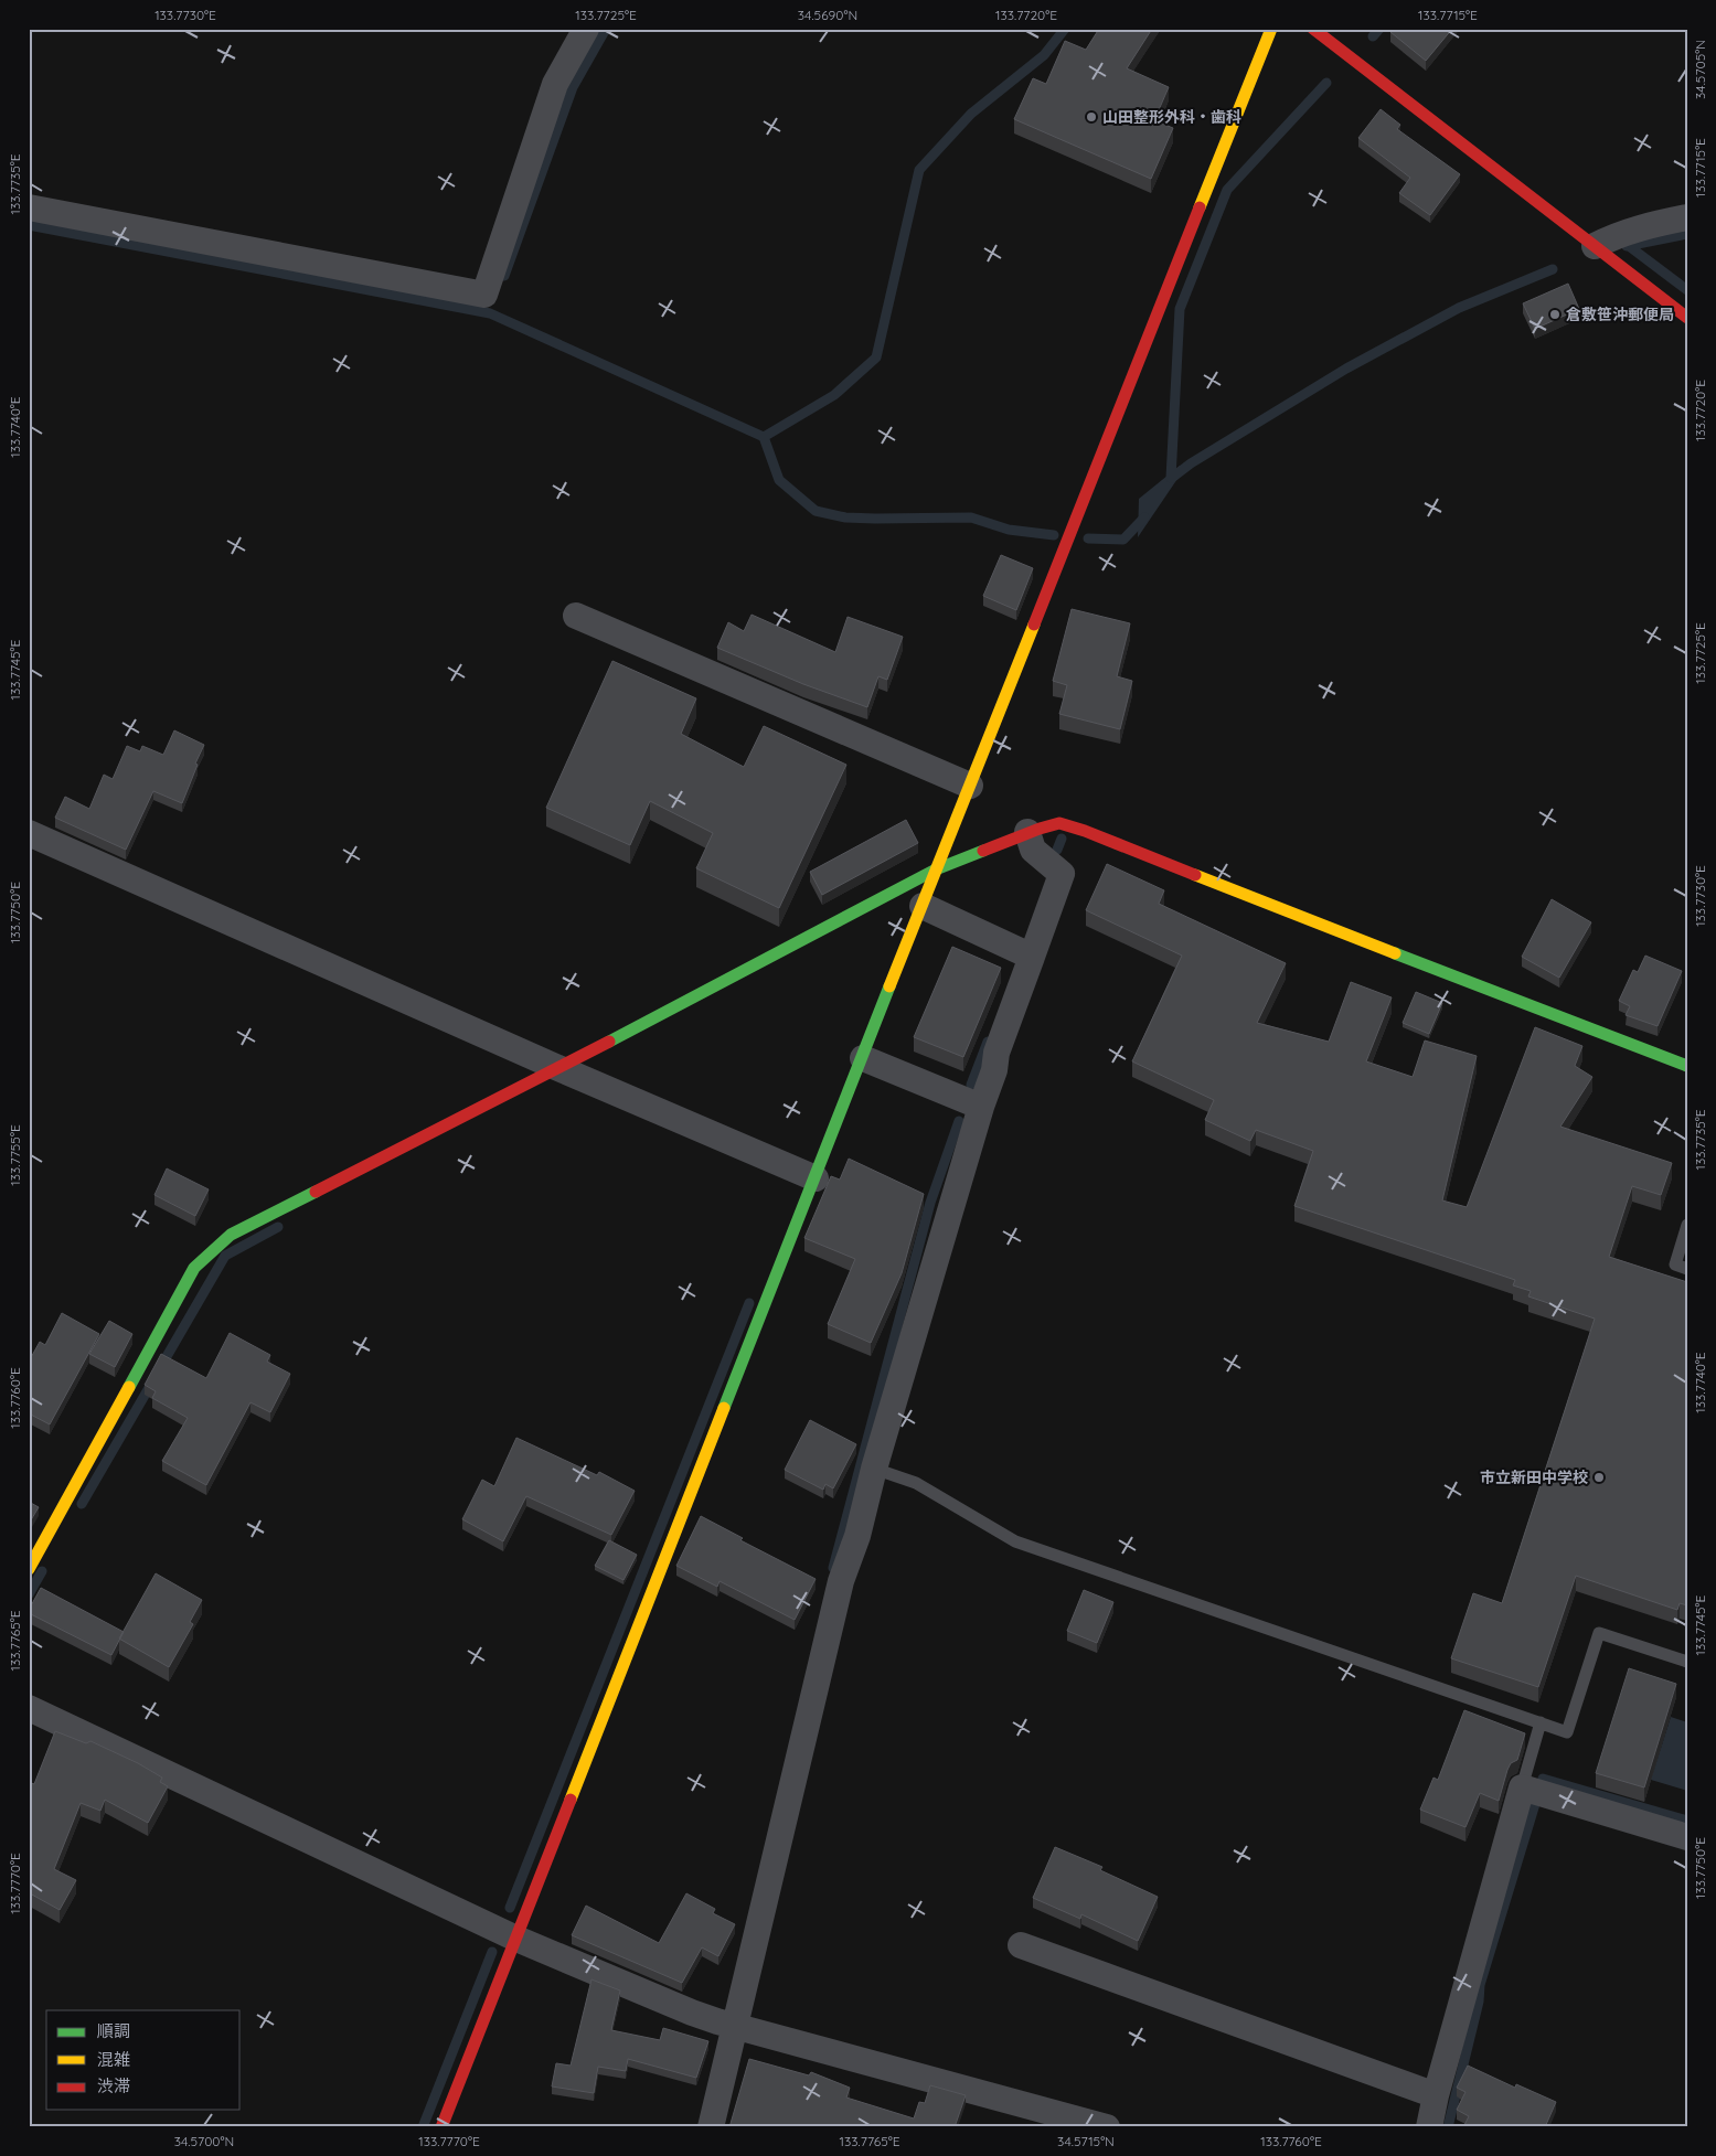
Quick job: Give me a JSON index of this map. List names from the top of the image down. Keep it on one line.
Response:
{"places":["山田整形外科・歯科","倉敷笹沖郵便局","市立新田中学校"],"legend":["順調","混雑","渋滞"],"coordinates":["133.7730°E","133.7725°E","34.5690°N","133.7720°E","133.7715°E","34.5705°N","133.7735°E","133.7740°E","133.7745°E","133.7750°E","133.7755°E","133.7760°E","133.7765°E","133.7770°E","34.5700°N","34.5715°N"]}
